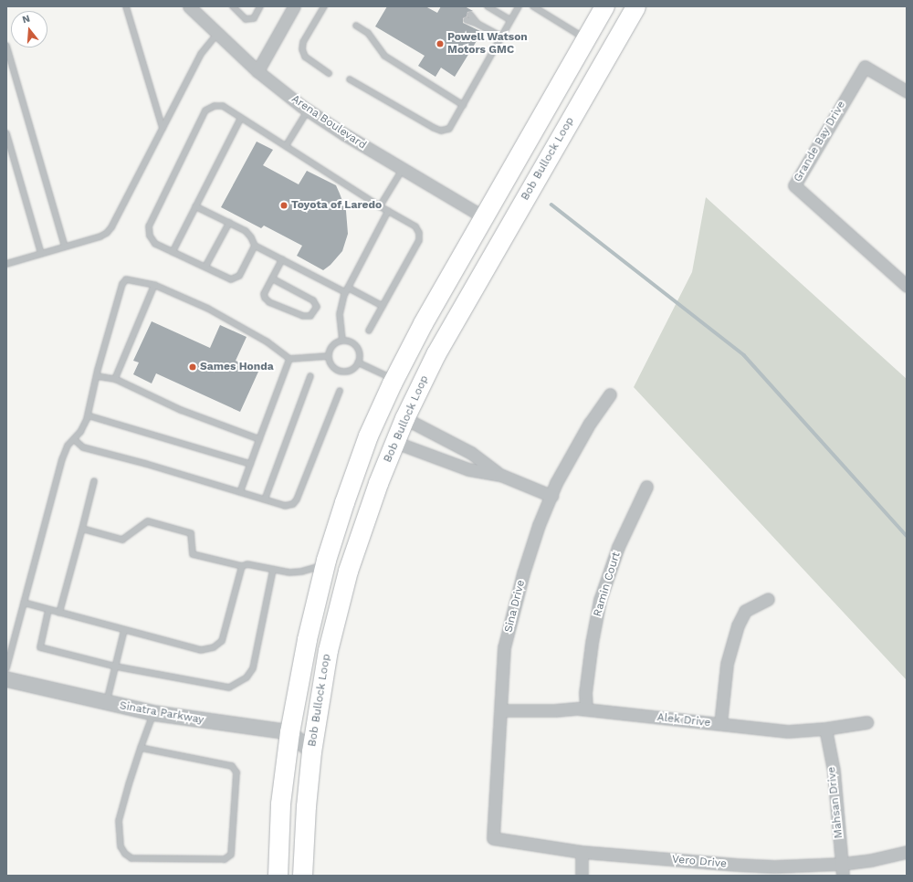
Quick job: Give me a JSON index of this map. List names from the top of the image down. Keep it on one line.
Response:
{"streets":{"highway":["Bob Bullock Loop"],"street":["Arena Boulevard","Grande Bay Drive","Ramin Court","Sina Drive","Sinatra Parkway","Alek Drive","Mahsan Drive","Vero Drive"]},"crossings":[["Arena Boulevard","Bob Bullock Loop"],["Bob Bullock Loop","Sinatra Parkway"],["Ramin Court","Alek Drive"],["Sina Drive","Alek Drive"],["Sina Drive","Vero Drive"],["Alek Drive","Mahsan Drive"],["Mahsan Drive","Vero Drive"]],"places":["Powell Watson Motors GMC","Toyota of Laredo","Sames Honda"],"north":"top"}
